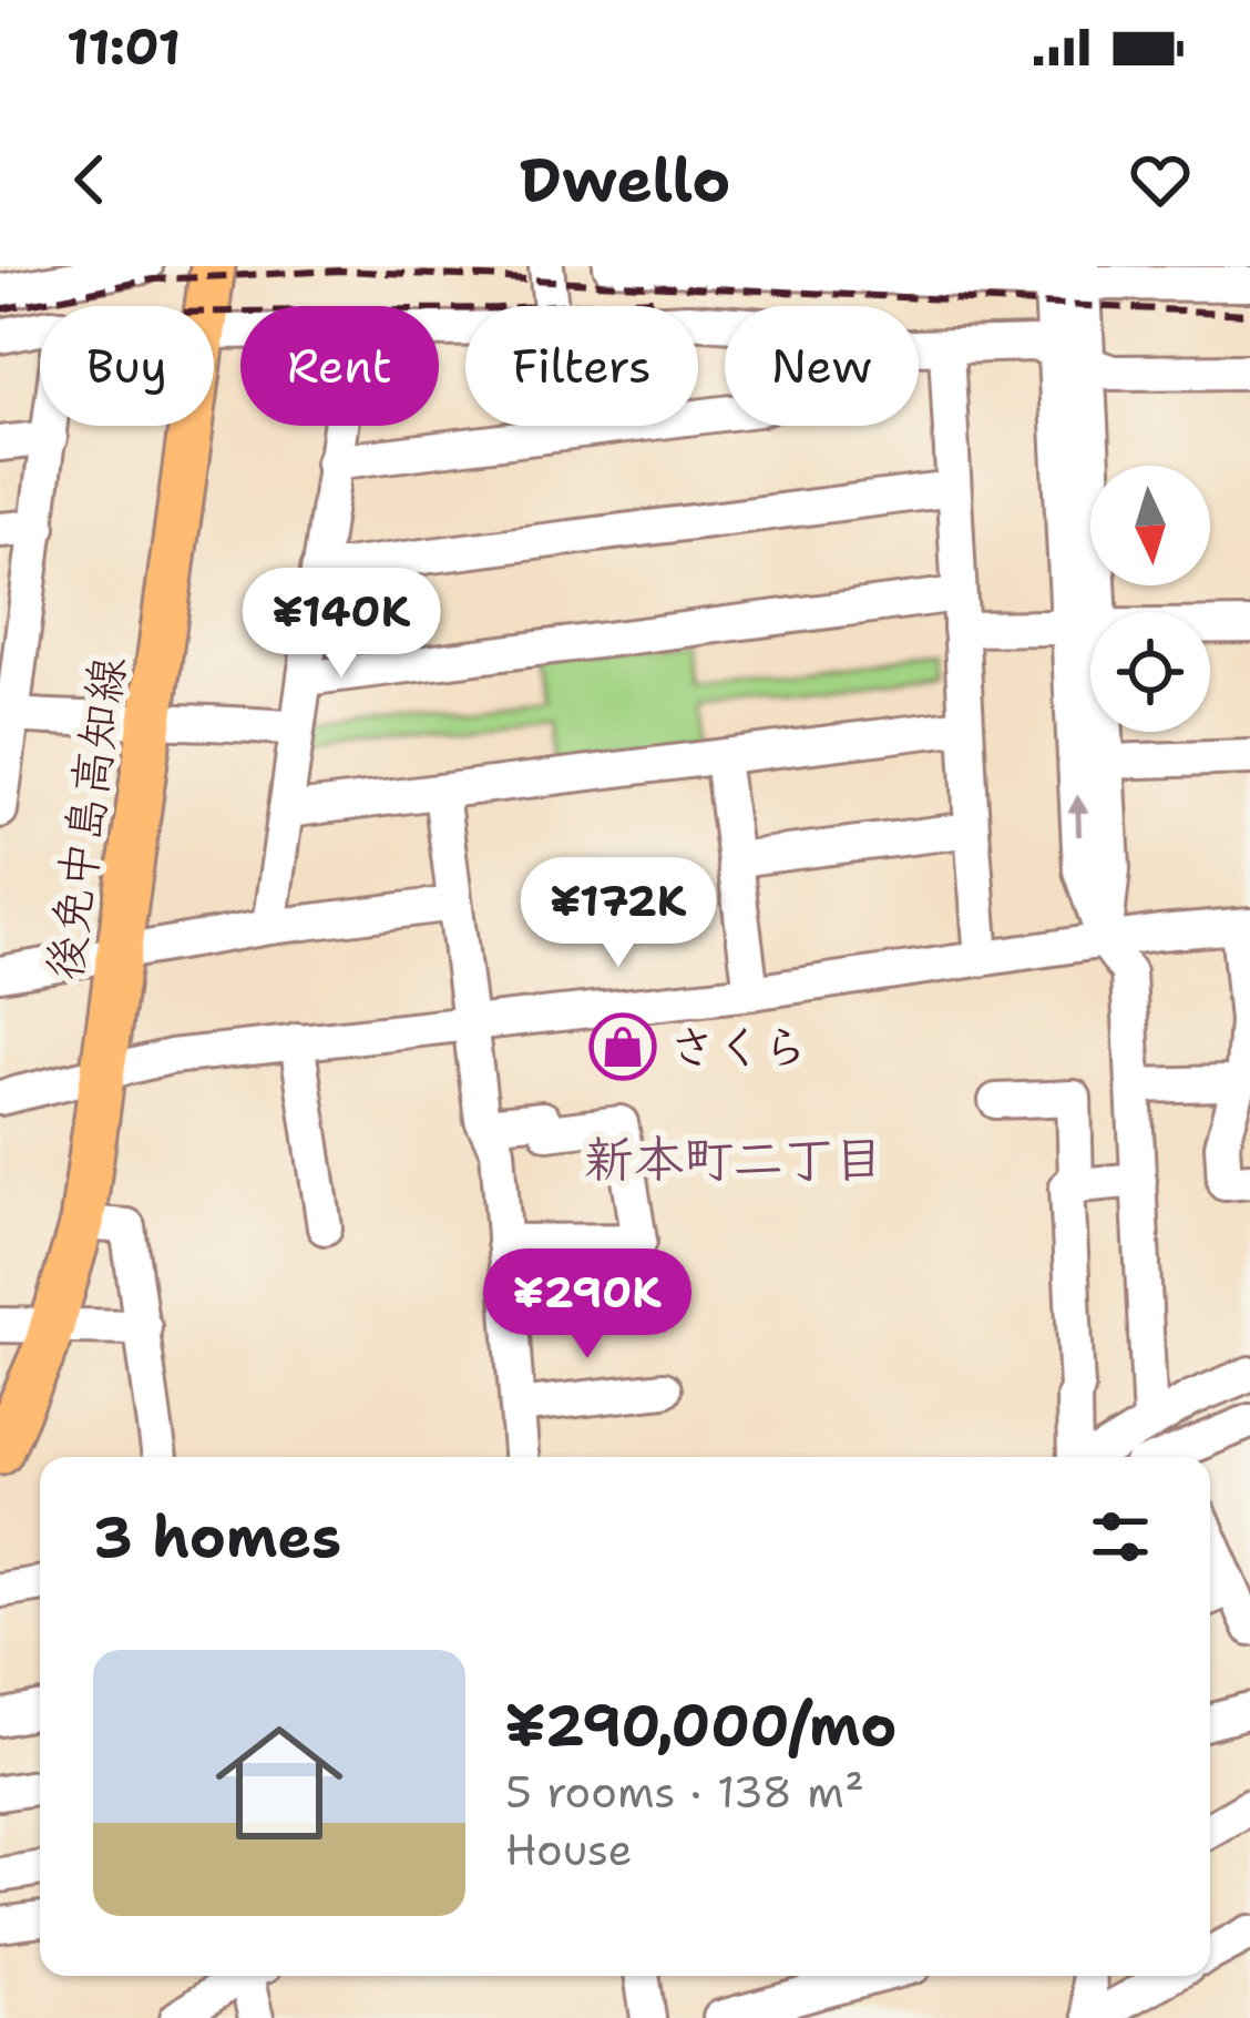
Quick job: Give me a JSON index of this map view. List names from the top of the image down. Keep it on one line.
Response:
{"streets":{"main road":["後免中島高知線"]},"districts":["新本町二丁目"],"places":{"shop":["さくら"]},"north":"bottom","page":{"status":"11:01","header":"Dwello","chip":["Buy","Rent","Filters","New"],"price":["¥140K","¥172K","¥290K"],"heading":"3 homes","list":[{"name":"¥290,000/mo","note":"5 rooms · 138 m² · House"}]}}
